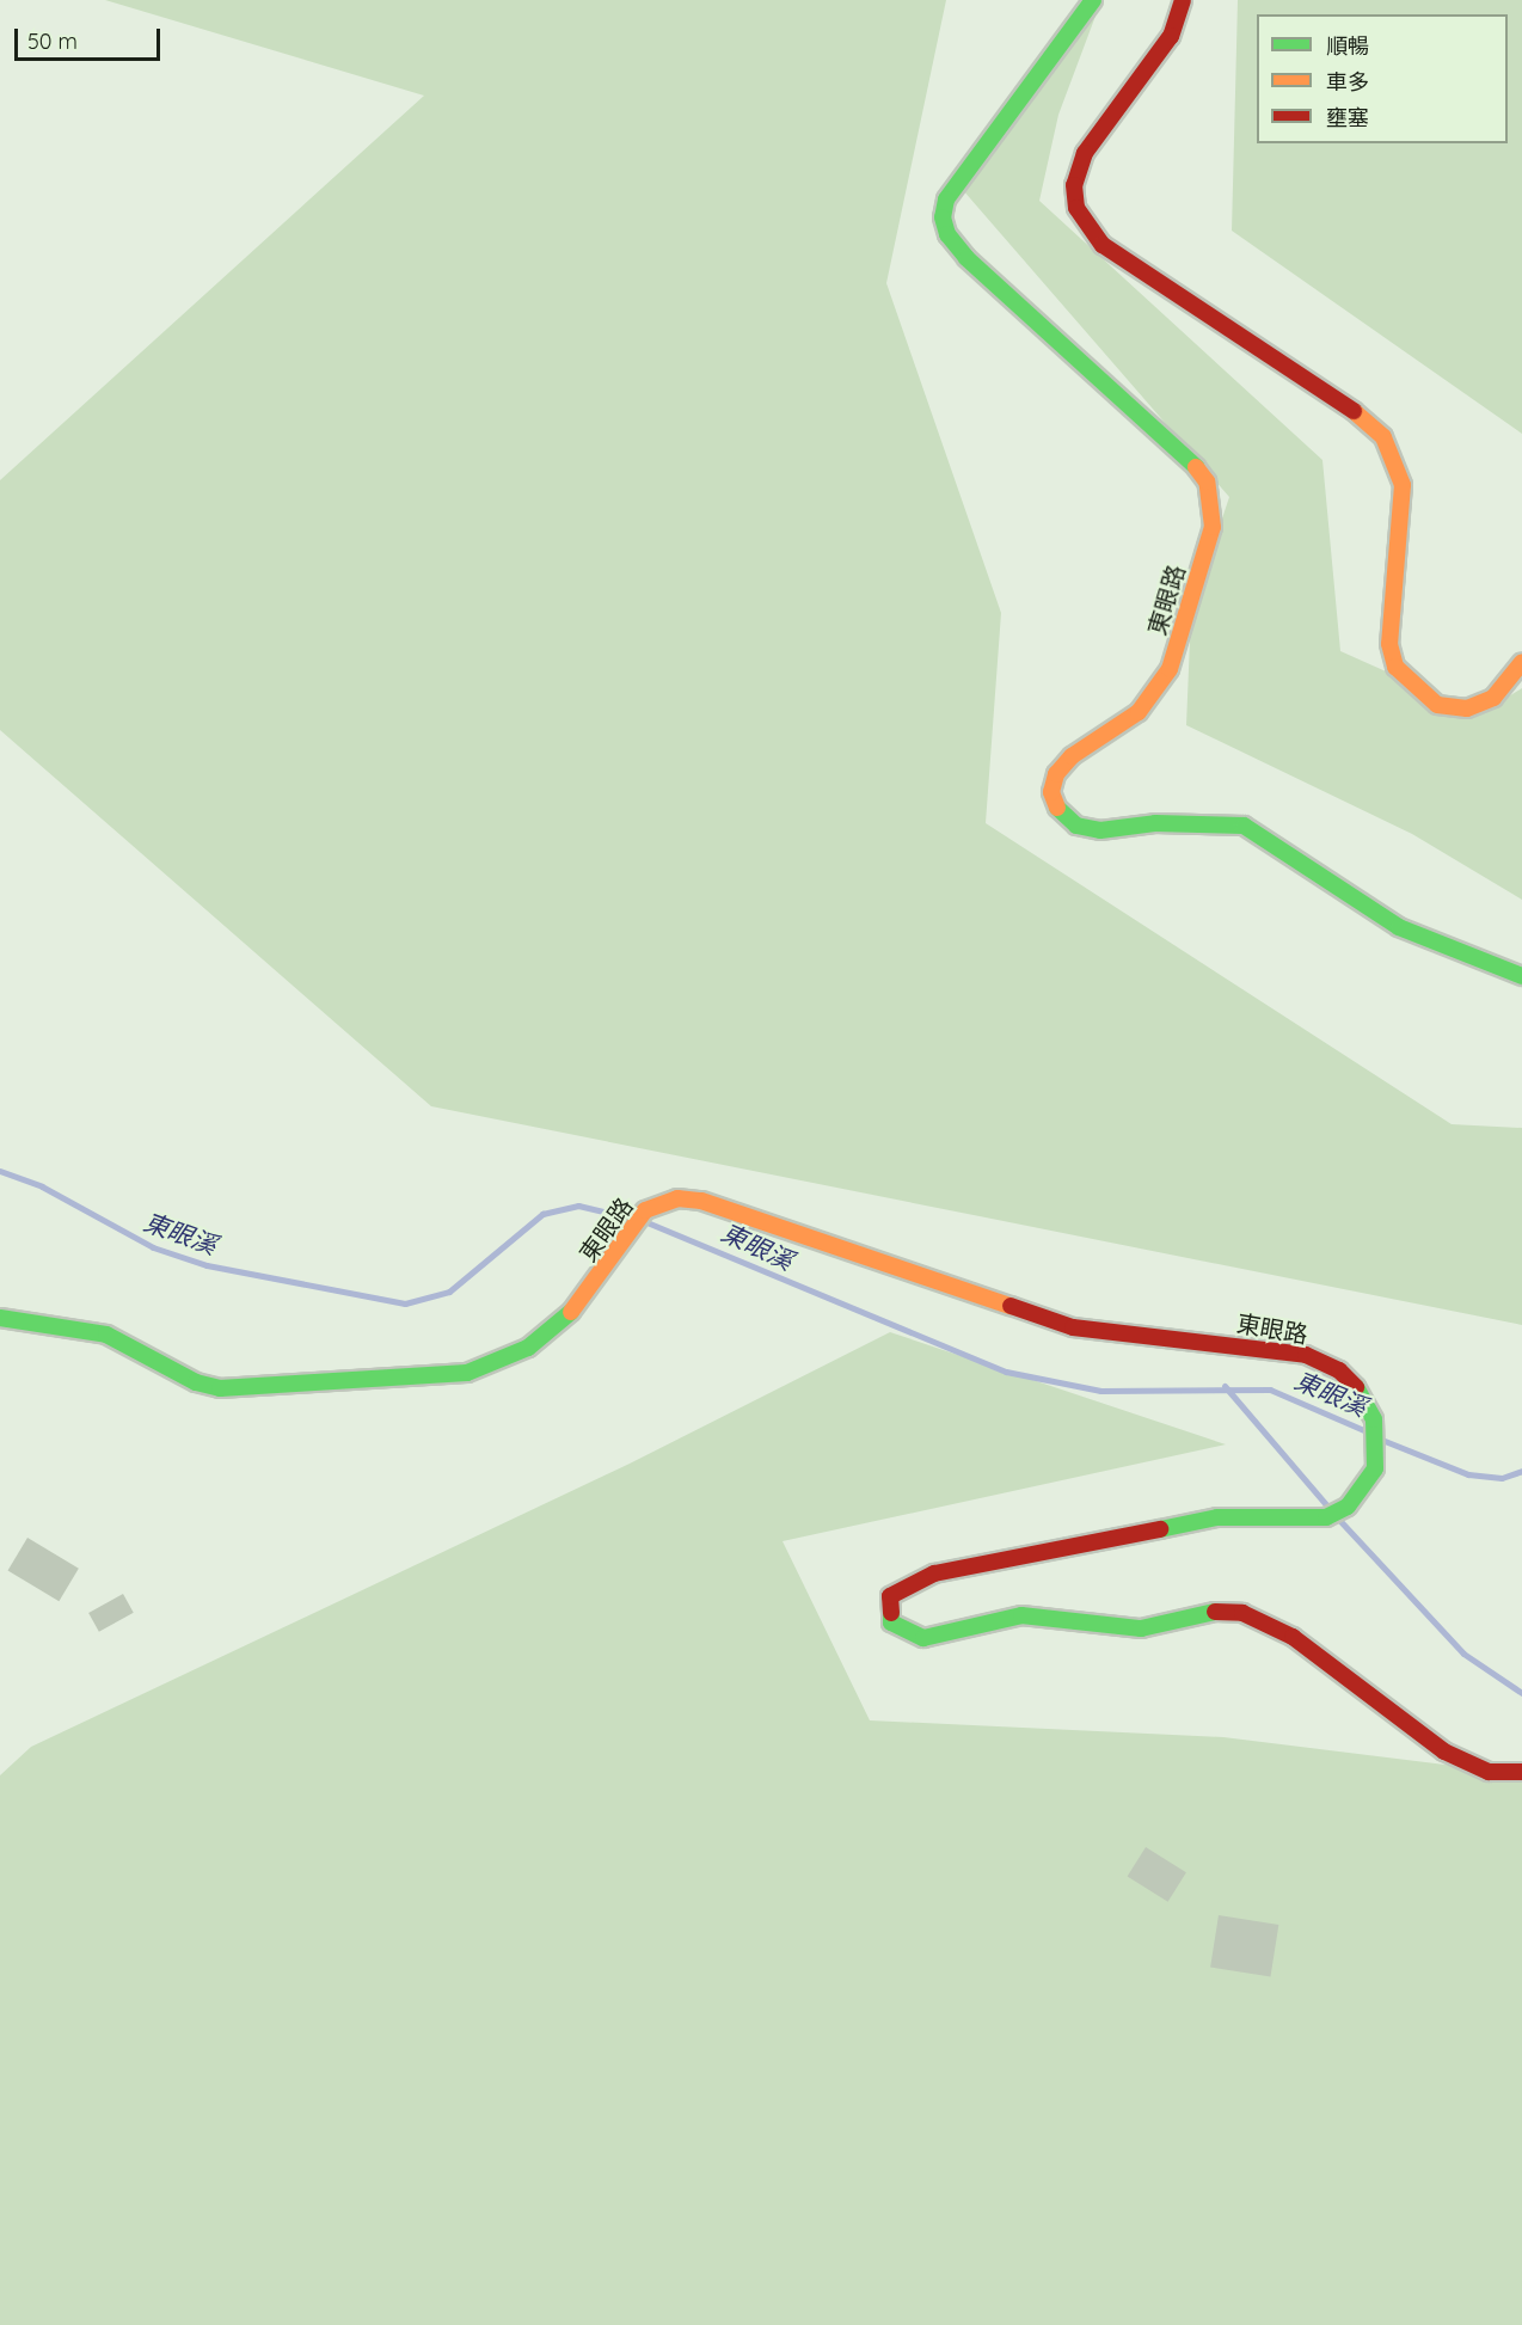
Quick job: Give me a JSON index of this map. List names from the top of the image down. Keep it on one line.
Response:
{"streets":{"street":["東眼路"]},"water":["東眼溪"],"legend":["順暢","車多","壅塞"],"scale_bar":"50 m"}
